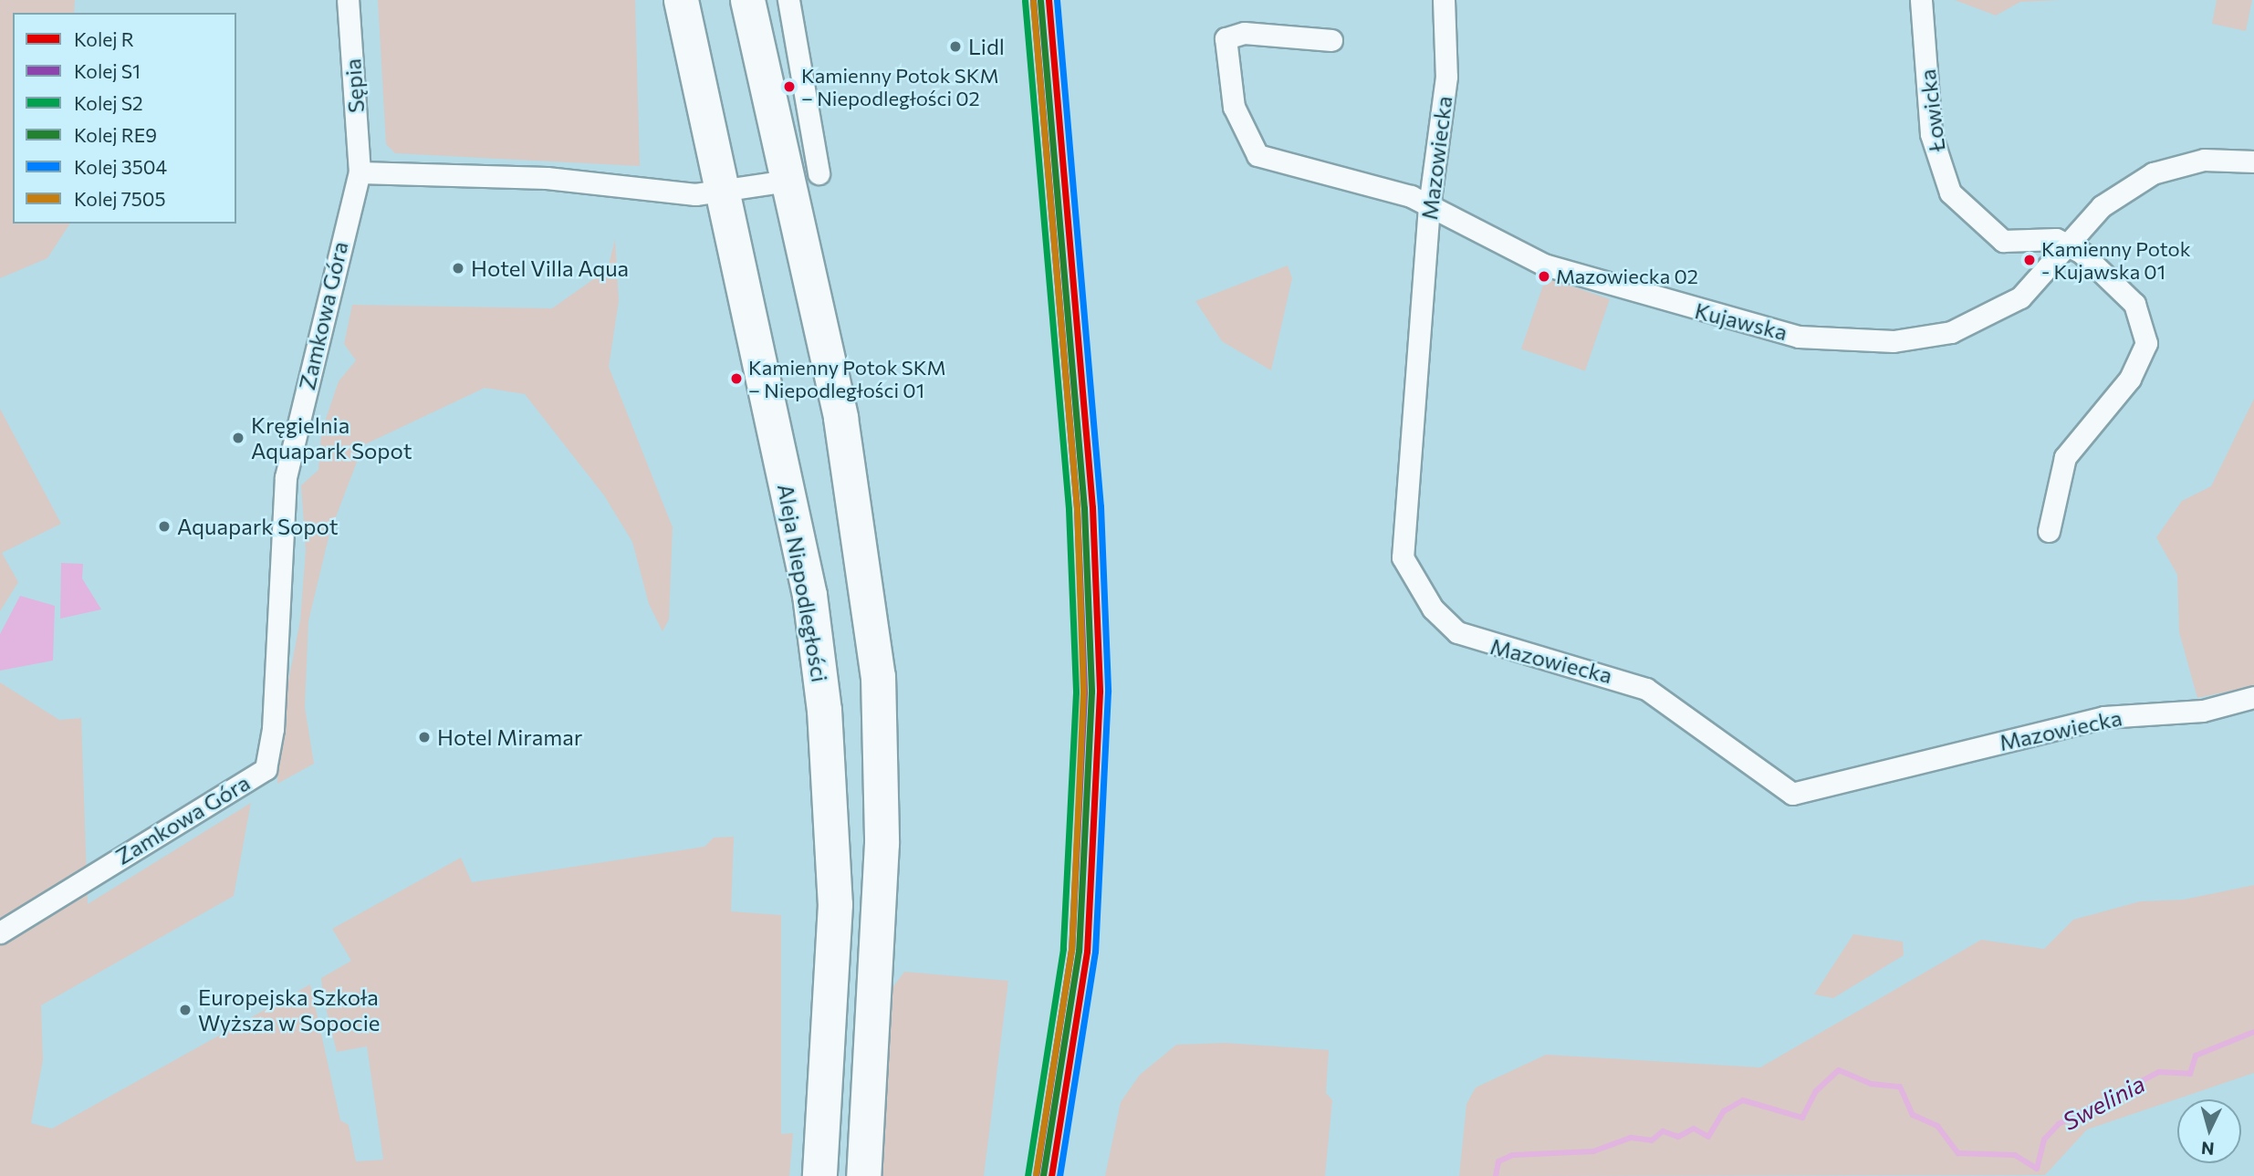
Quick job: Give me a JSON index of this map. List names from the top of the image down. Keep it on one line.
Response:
{"streets":{"main road":["Aleja Niepodległości"],"street":["Sępia","Łowicka","Mazowiecka","Zamkowa Góra","Kujawska"]},"crossings":[["Sępia","Zamkowa Góra"],["Łowicka","Kujawska"],["Mazowiecka","Kujawska"]],"water":["Swelinia"],"places":["Lidl","Kamienny Potok SKM – Niepodległości 02","Kamienny Potok - Kujawska 01","Hotel Villa Aqua","Mazowiecka 02","Kamienny Potok SKM – Niepodległości 01","Kręgielnia Aquapark Sopot","Aquapark Sopot","Hotel Miramar","Europejska Szkoła Wyższa w Sopocie"],"lines":["rail line R","rail line S1","rail line 3504","rail line S2","rail line RE9","rail line 7505"],"legend":["Kolej R","Kolej S1","Kolej S2","Kolej RE9","Kolej 3504","Kolej 7505"],"north":"bottom"}
